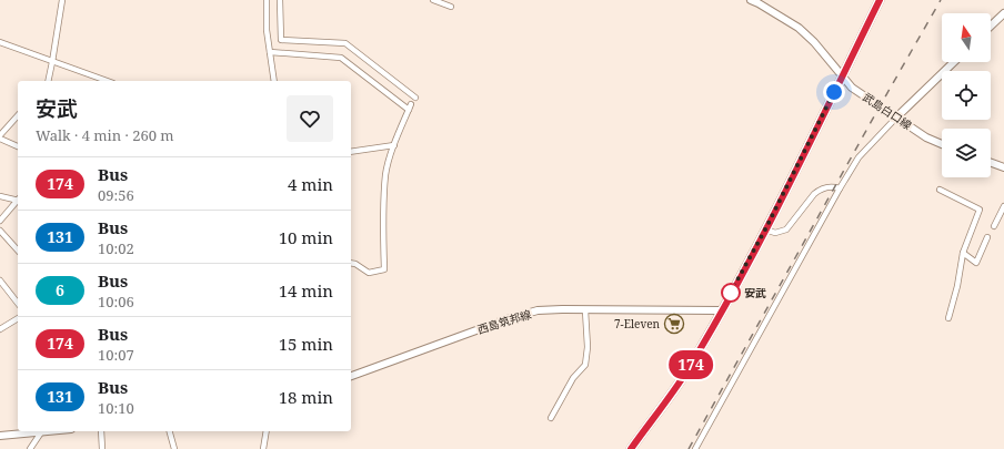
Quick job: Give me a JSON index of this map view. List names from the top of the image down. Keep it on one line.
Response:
{"streets":{"main road":["武島白口線","西島筑邦線"]},"places":{"other":["安武"],"supermarket":["7-Eleven"]},"lines":["bus line 174"],"north":"top","page":{"on_map":"174","heading":["安武","Walk · 4 min · 260 m"],"list":[{"mark":"174","name":"Bus","note":"09:56","value":"4 min"},{"mark":"131","name":"Bus","note":"10:02","value":"10 min"},{"mark":"6","name":"Bus","note":"10:06","value":"14 min"},{"mark":"174","name":"Bus","note":"10:07","value":"15 min"},{"mark":"131","name":"Bus","note":"10:10","value":"18 min"}]}}
